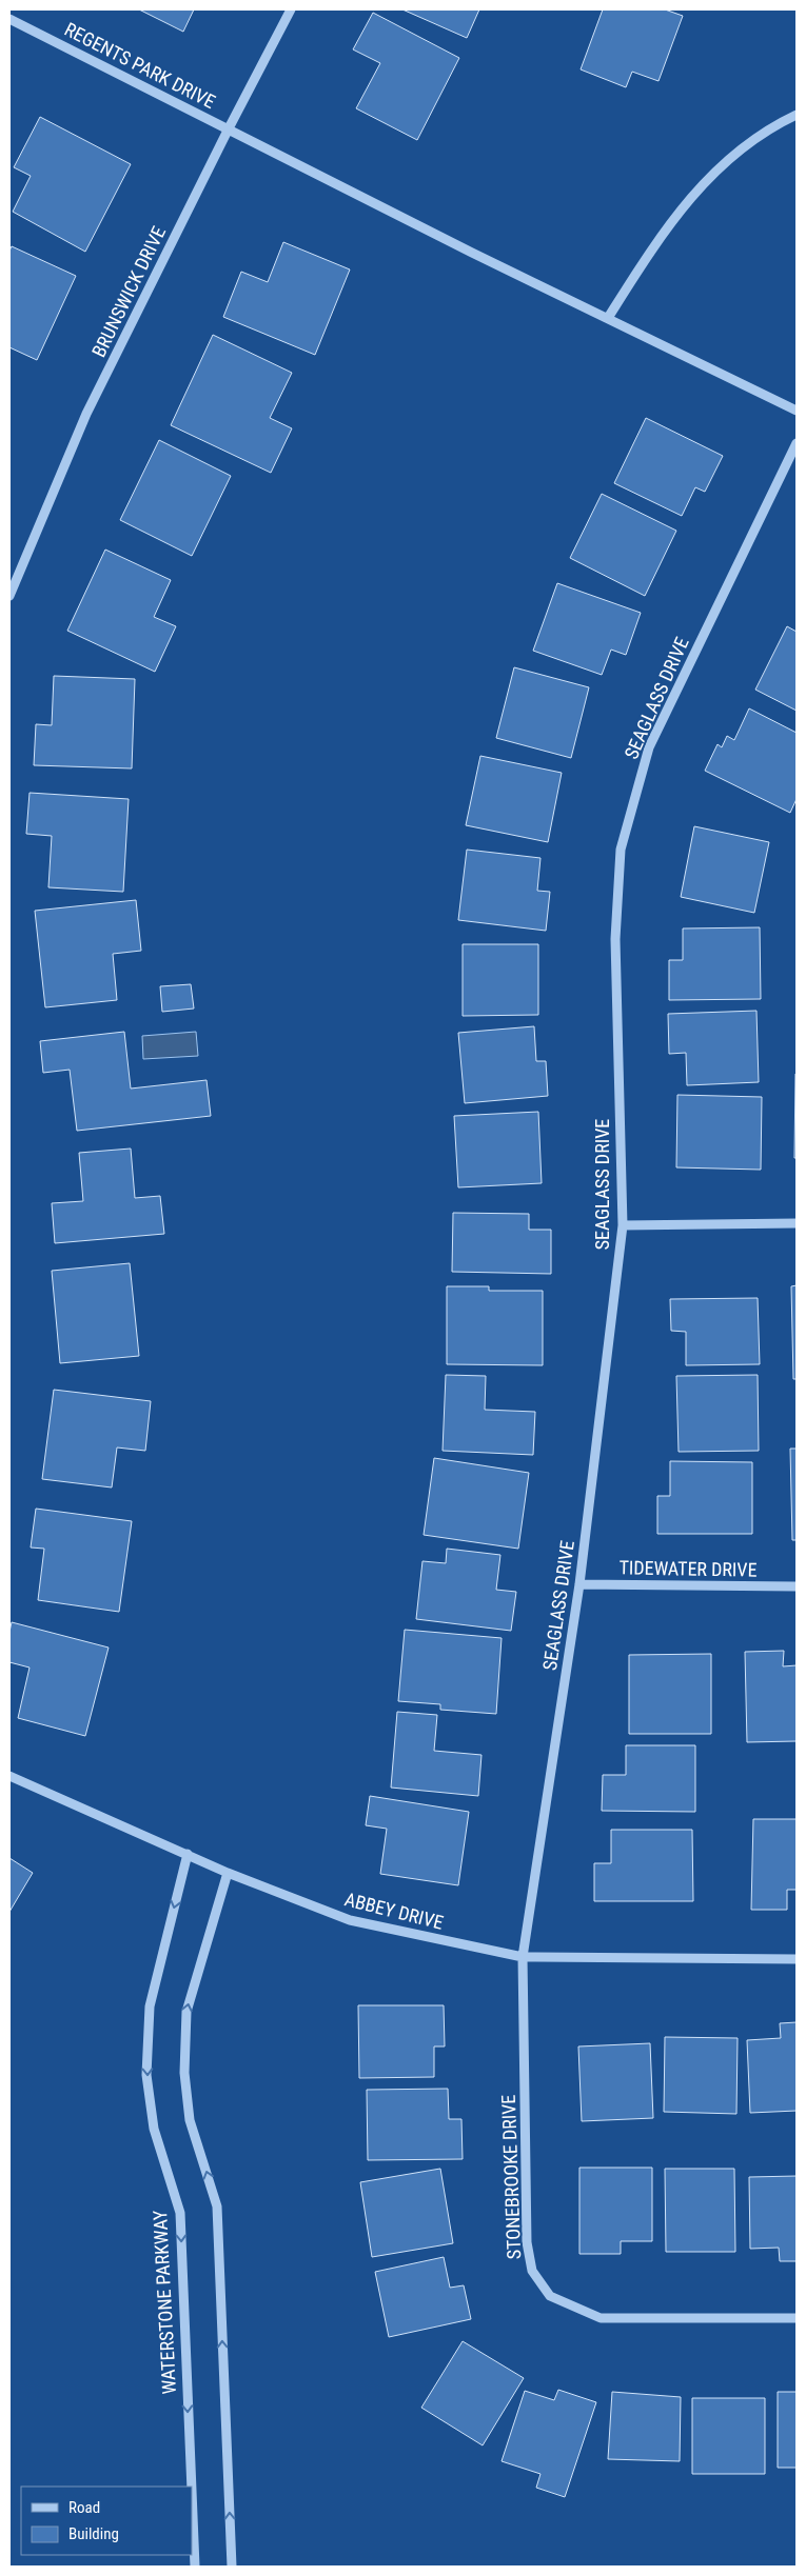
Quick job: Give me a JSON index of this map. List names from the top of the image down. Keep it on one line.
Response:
{"streets":{"street":["REGENTS PARK DRIVE","BRUNSWICK DRIVE","SEAGLASS DRIVE","TIDEWATER DRIVE","ABBEY DRIVE","STONEBROOKE DRIVE","WATERSTONE PARKWAY"]},"crossings":[["REGENTS PARK DRIVE","BRUNSWICK DRIVE"],["SEAGLASS DRIVE","TIDEWATER DRIVE"],["SEAGLASS DRIVE","ABBEY DRIVE"],["SEAGLASS DRIVE","STONEBROOKE DRIVE"],["ABBEY DRIVE","STONEBROOKE DRIVE"],["ABBEY DRIVE","WATERSTONE PARKWAY"]],"legend":["Road","Building"]}
